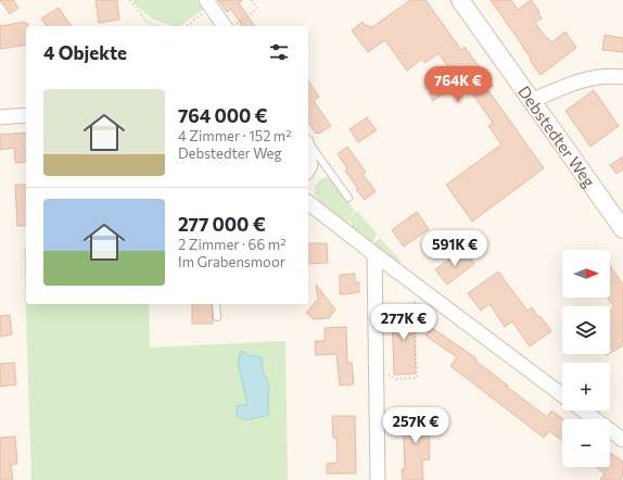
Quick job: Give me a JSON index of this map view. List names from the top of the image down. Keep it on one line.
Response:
{"streets":{"street":["Debstedter Weg"]},"north":"right","page":{"heading":"4 Objekte","price":["764K €","591K €","277K €","257K €"],"list":[{"name":"764 000 €","note":"4 Zimmer · 152 m² · Debstedter Weg"},{"name":"277 000 €","note":"2 Zimmer · 66 m² · Im Grabensmoor"}],"map_buttons":["+","−"]}}
